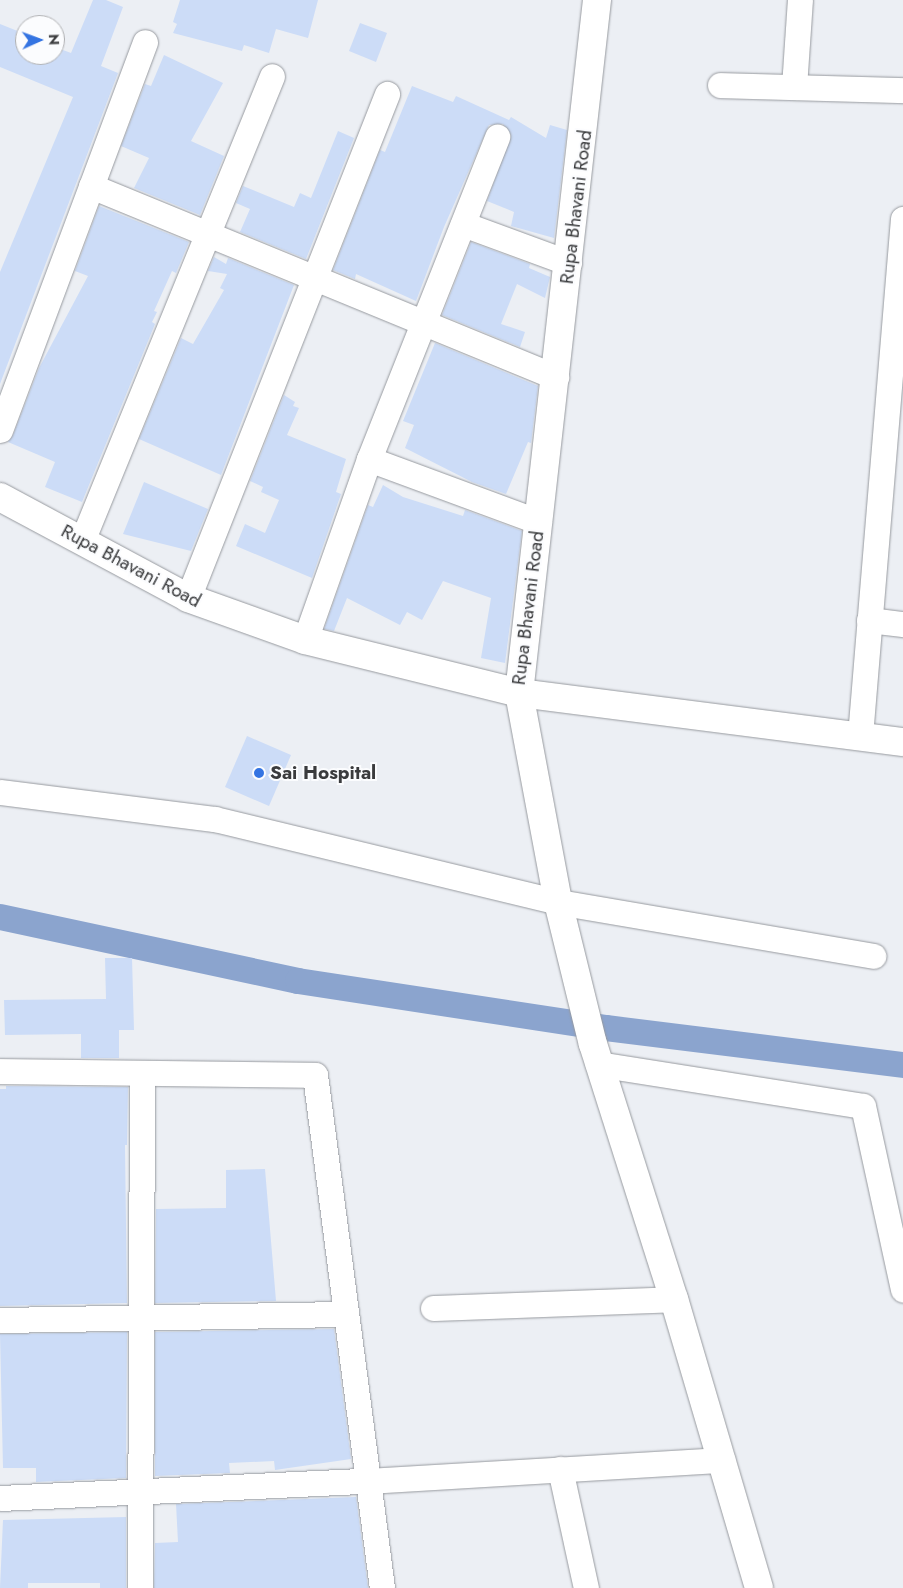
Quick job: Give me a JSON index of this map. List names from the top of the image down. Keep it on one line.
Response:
{"streets":{"street":["Rupa Bhavani Road"]},"places":["Sai Hospital"],"north":"right"}
